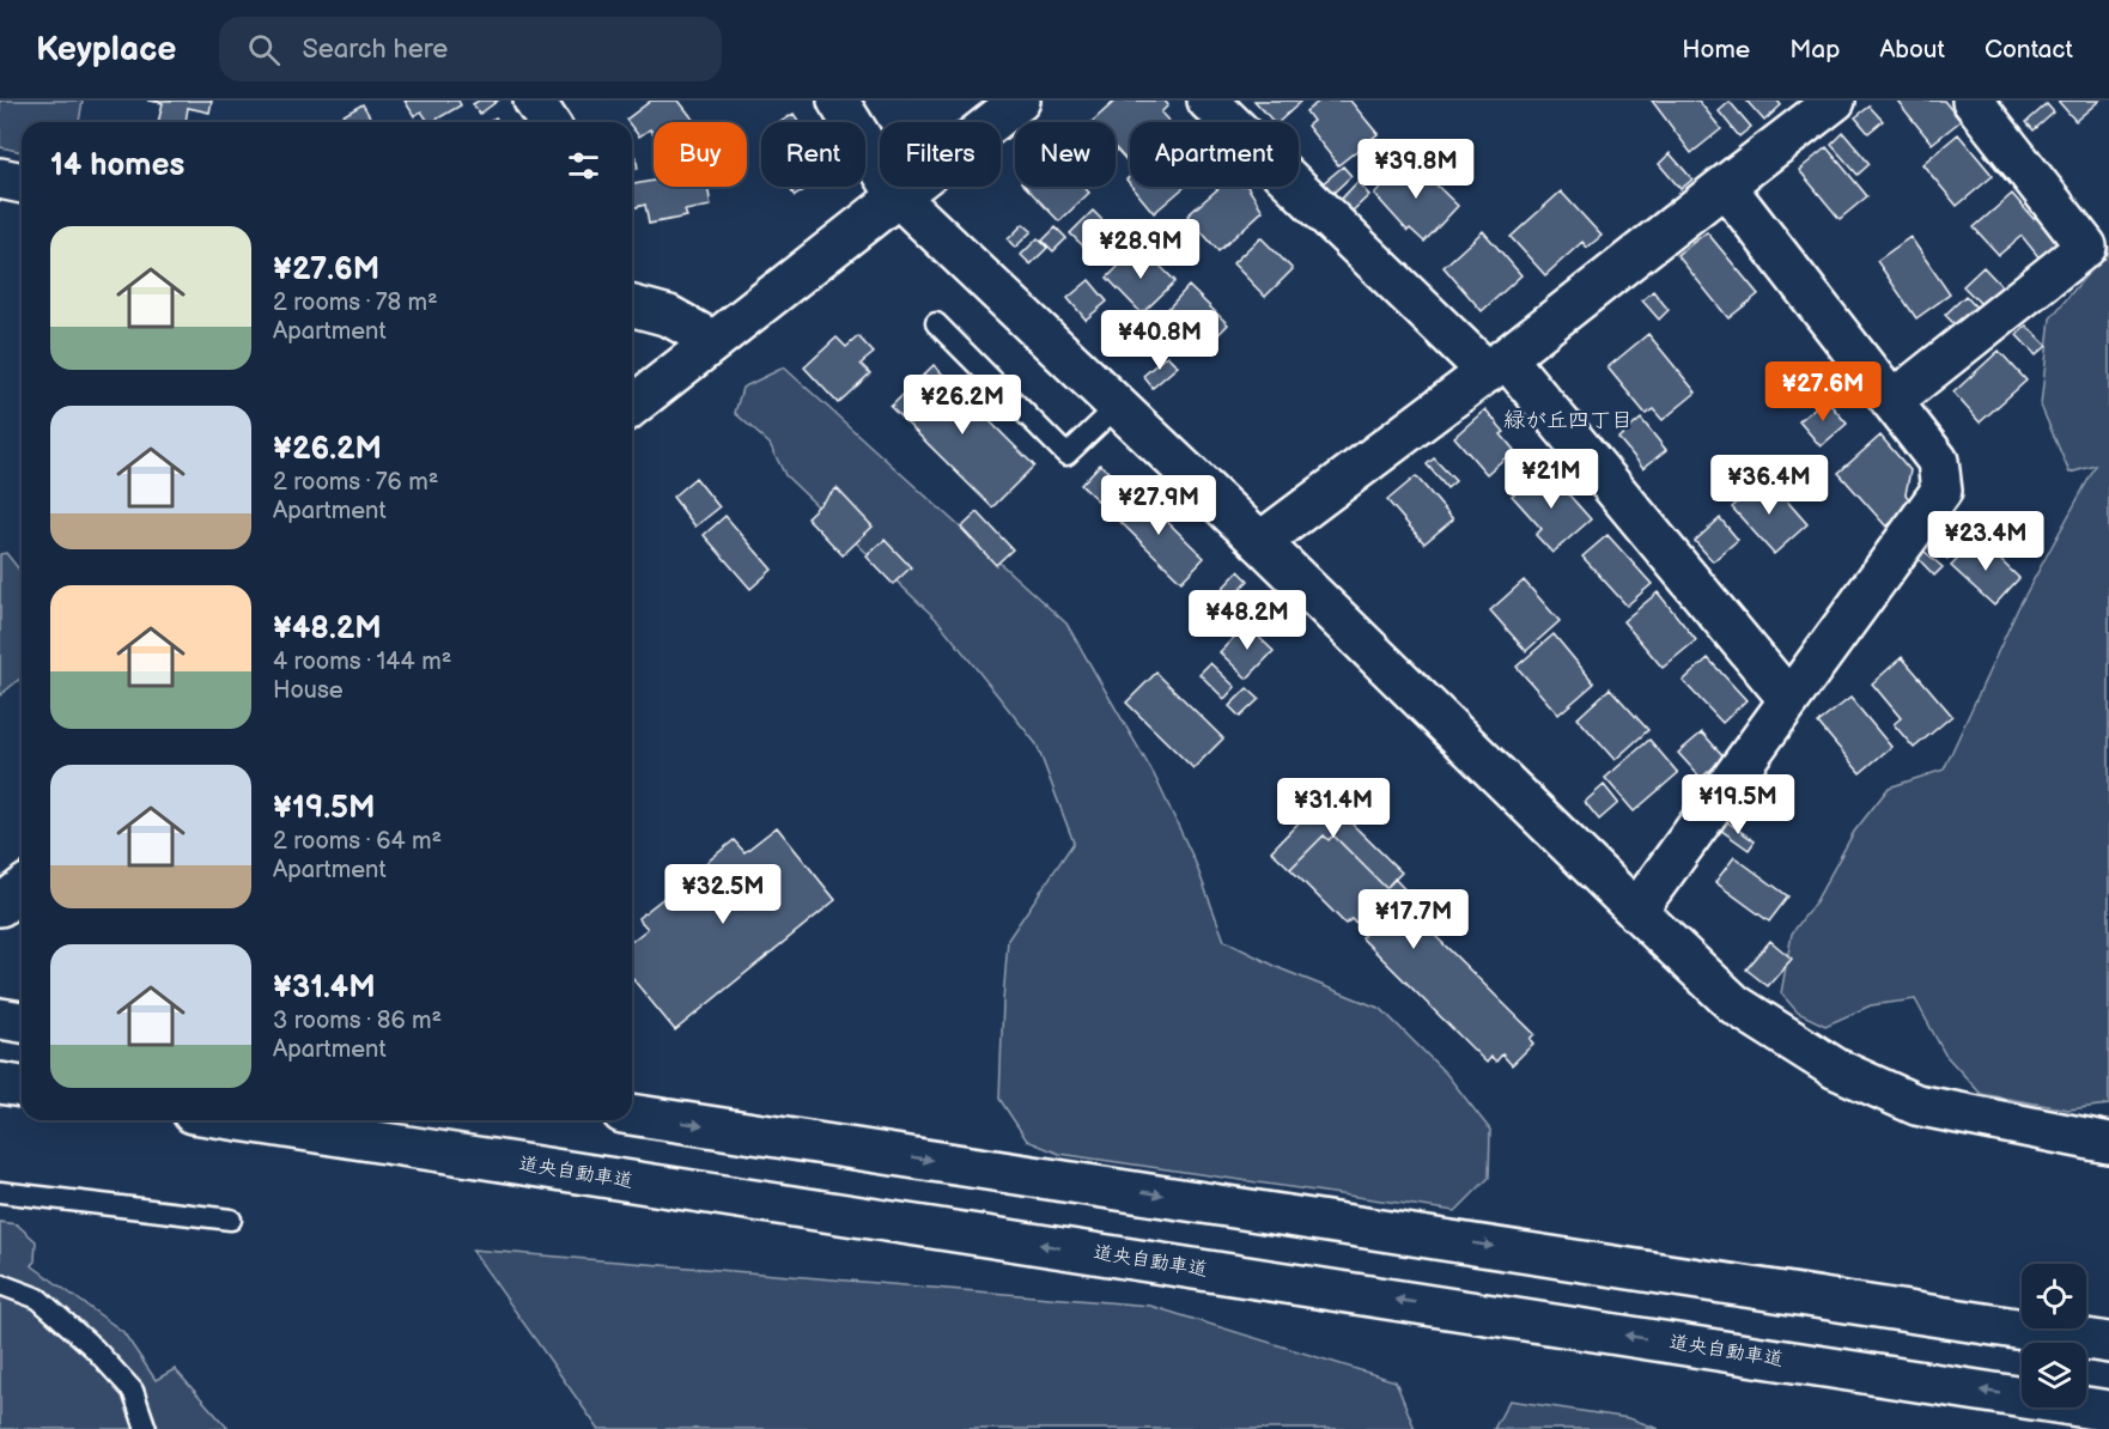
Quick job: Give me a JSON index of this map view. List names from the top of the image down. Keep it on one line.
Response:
{"streets":{"main road":["道央自動車道"]},"districts":["緑が丘四丁目"],"page":{"header":"Keyplace","search":"Search here","nav":["Home","Map","About","Contact"],"chip":["Buy","Rent","Filters","New","Apartment"],"heading":"14 homes","price":["¥39.8M","¥28.9M","¥40.8M","¥27.6M","¥26.2M","¥21M","¥36.4M","¥27.9M","¥23.4M","¥48.2M","¥19.5M","¥31.4M","¥32.5M","¥17.7M"],"list":[{"name":"¥27.6M","note":"2 rooms · 78 m² · Apartment"},{"name":"¥26.2M","note":"2 rooms · 76 m² · Apartment"},{"name":"¥48.2M","note":"4 rooms · 144 m² · House"},{"name":"¥19.5M","note":"2 rooms · 64 m² · Apartment"},{"name":"¥31.4M","note":"3 rooms · 86 m² · Apartment"}]}}
